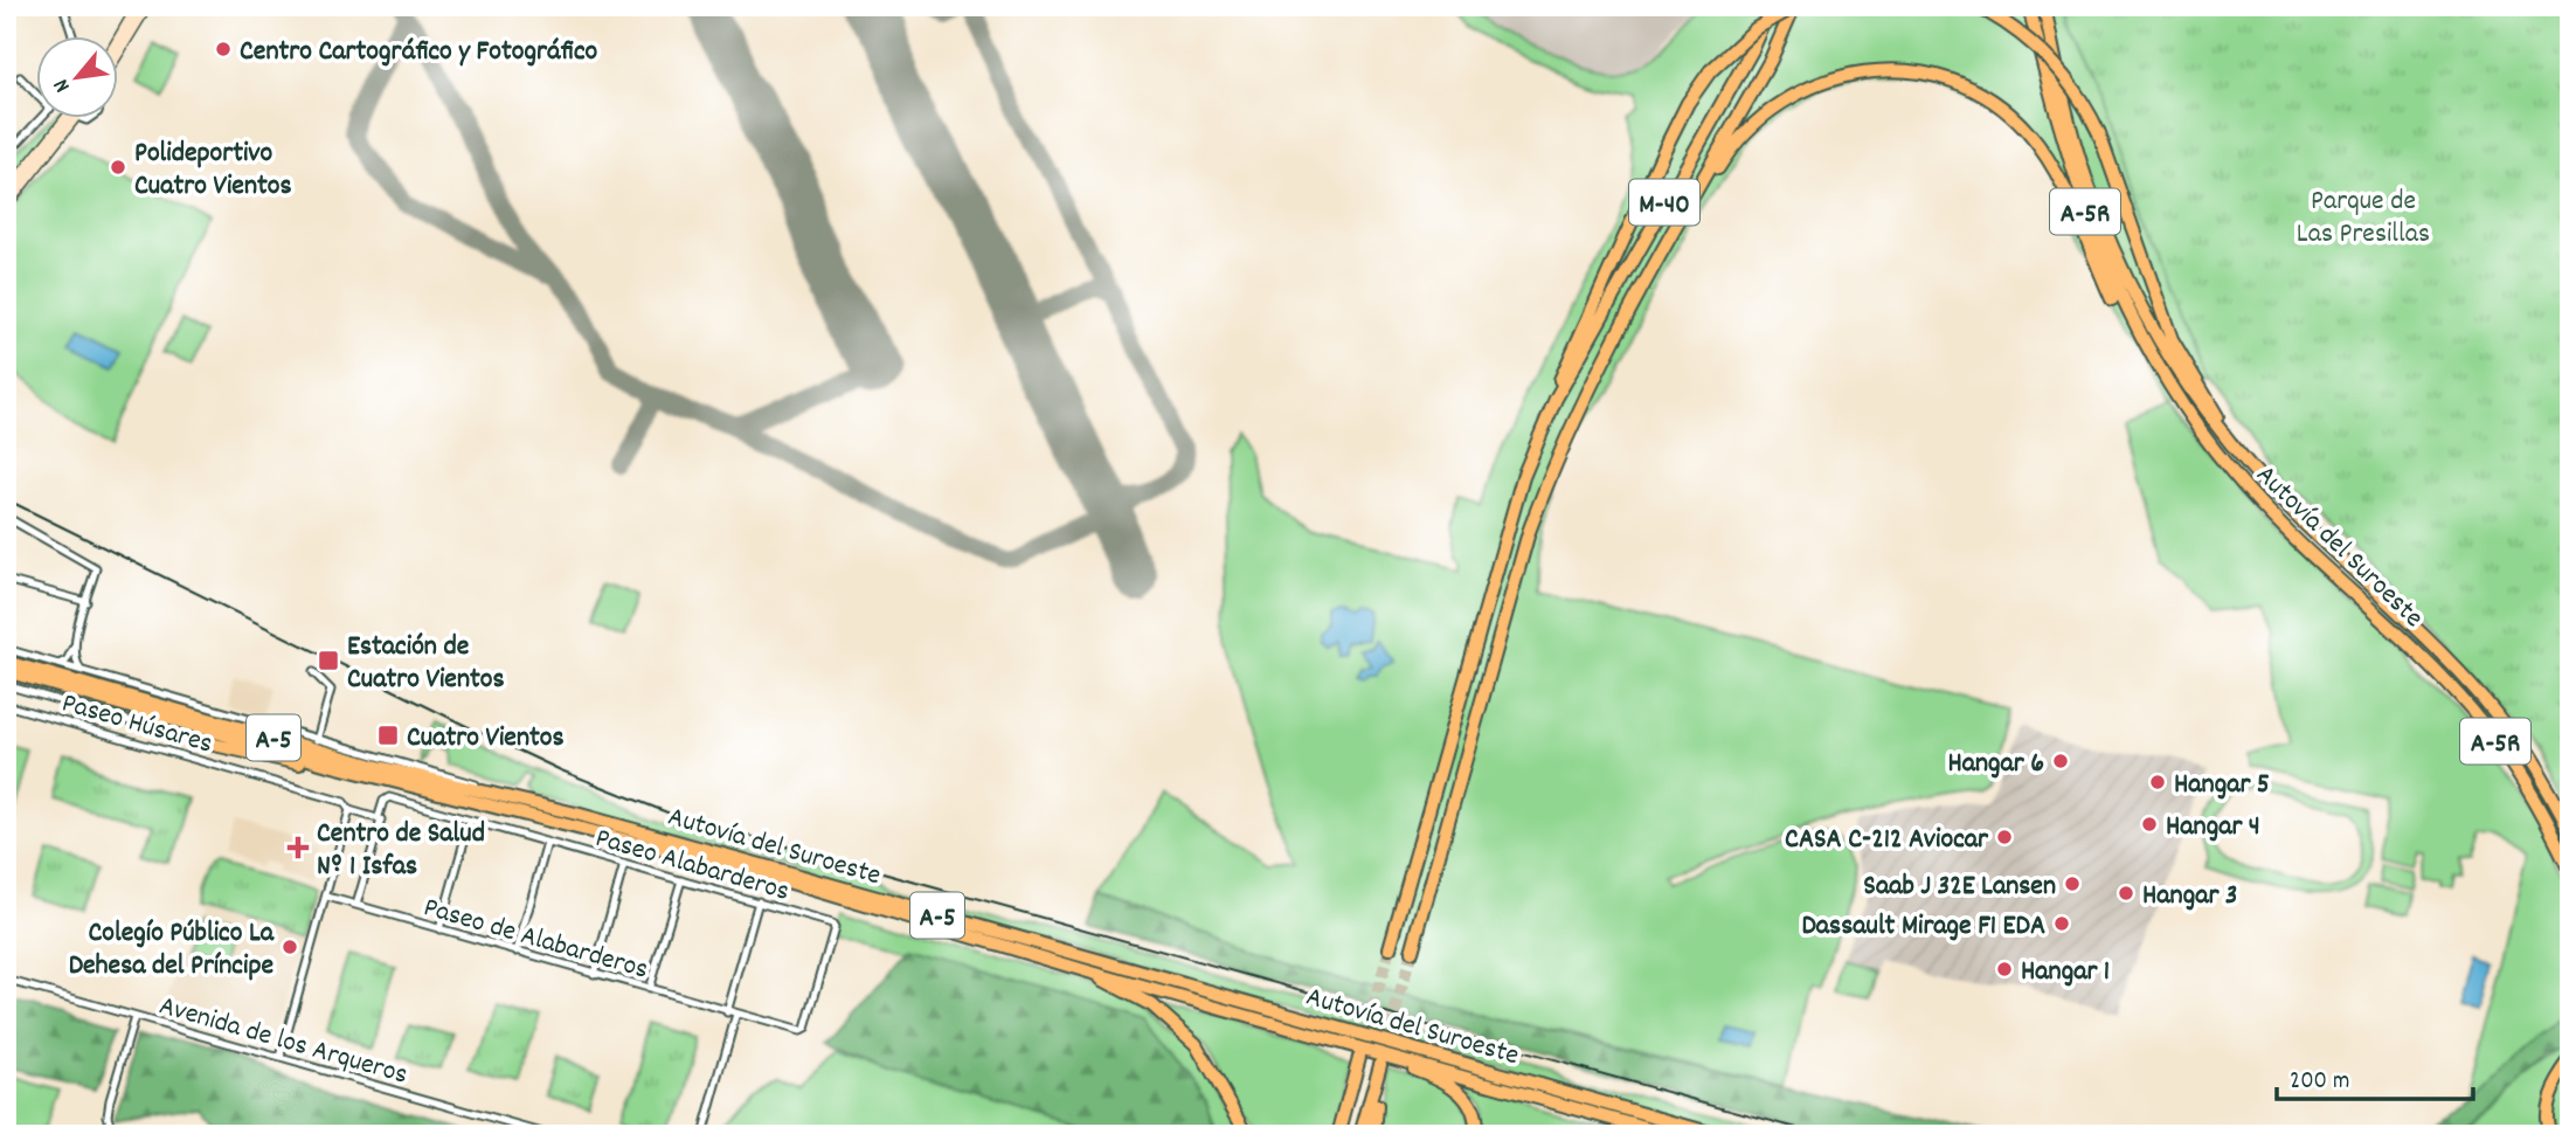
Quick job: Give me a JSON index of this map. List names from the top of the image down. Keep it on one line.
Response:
{"streets":{"highway":["M-40","A-5R","Autovía del Suroeste","A-5"],"street":["Paseo Húsares","Paseo Alabarderos","Paseo de Alabarderos","Avenida de los Arqueros"]},"crossings":[["Paseo Húsares","Paseo Alabarderos"],["Paseo Alabarderos","Paseo de Alabarderos"]],"parks":["Parque de Las Presillas"],"places":{"other":["Centro Cartográfico y Fotográfico","Polideportivo Cuatro Vientos","Hangar 6","Hangar 5","Hangar 4","CASA C-212 Aviocar","Saab J 32E Lansen","Hangar 3","Dassault Mirage F1 EDA","Colegío Público La Dehesa del Príncipe","Hangar 1"],"transit":["Estación de Cuatro Vientos","Cuatro Vientos"],"health":["Centro de Salud Nº 1 Isfas"]},"scale_bar":"200 m","north":"bottom left"}
